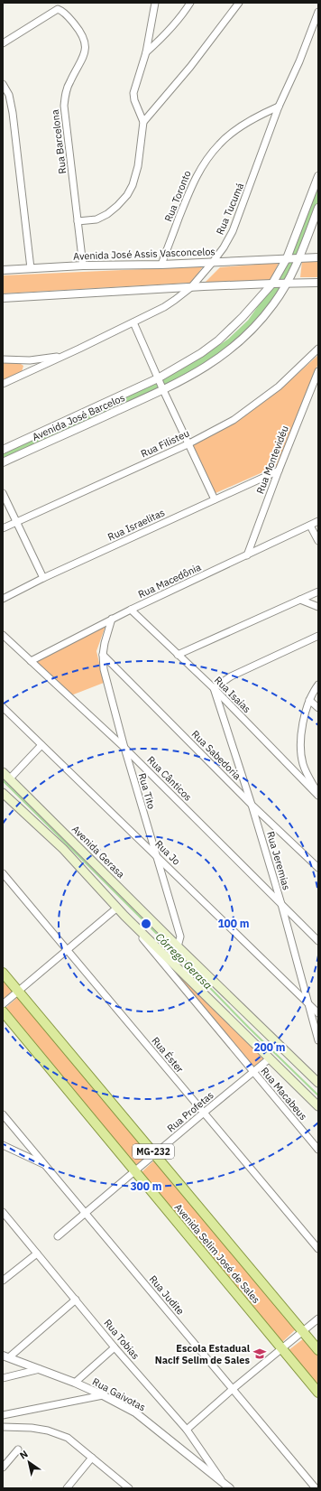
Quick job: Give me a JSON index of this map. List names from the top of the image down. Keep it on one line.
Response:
{"streets":{"main road":["Avenida Gerasa","MG-232","Avenida Selim José de Sales"],"street":["Rua Barcelona","Rua Toronto","Rua Tucumá","Avenida José Assis Vasconcelos","Avenida José Barcelos","Rua Filisteu","Rua Montevidéu","Rua Israelitas","Rua Macedônia","Rua Isaías","Rua Sabedoria","Rua Cânticos","Rua Tito","Rua Jo","Rua Jeremias","Rua Éster","Rua Macabeus","Rua Profetas","Rua Judite","Rua Tobias","Rua Gaivotas"]},"crossings":[["Rua Barcelona","Avenida José Assis Vasconcelos"],["Rua Toronto","Rua Tucumá"],["Rua Toronto","Avenida José Assis Vasconcelos"],["Rua Tucumá","Avenida José Assis Vasconcelos"],["Avenida José Assis Vasconcelos","Avenida José Barcelos"],["Rua Montevidéu","Rua Israelitas"],["Rua Montevidéu","Rua Macedônia"],["Rua Macedônia","Rua Isaías"],["Rua Macedônia","Rua Cânticos"],["Rua Macedônia","Rua Tito"],["Rua Isaías","Rua Jeremias"],["Rua Sabedoria","Rua Tito"],["Rua Sabedoria","Rua Jeremias"],["Rua Cânticos","Rua Tito"],["Rua Cânticos","Rua Jeremias"],["Rua Tito","Avenida Gerasa"],["Rua Tito","Rua Jo"],["Rua Jo","Rua Jeremias"],["Rua Éster","Rua Profetas"],["Rua Macabeus","Rua Profetas"],["Rua Profetas","Avenida Selim José de Sales"],["Rua Profetas","Rua Judite"],["Rua Tobias","Rua Gaivotas"]],"water":["Córrego Gerasa"],"places":{"school or university":["Escola Estadual Nacif Selim de Sales"]},"north":"top left","rings":["100 m","200 m","300 m"]}
